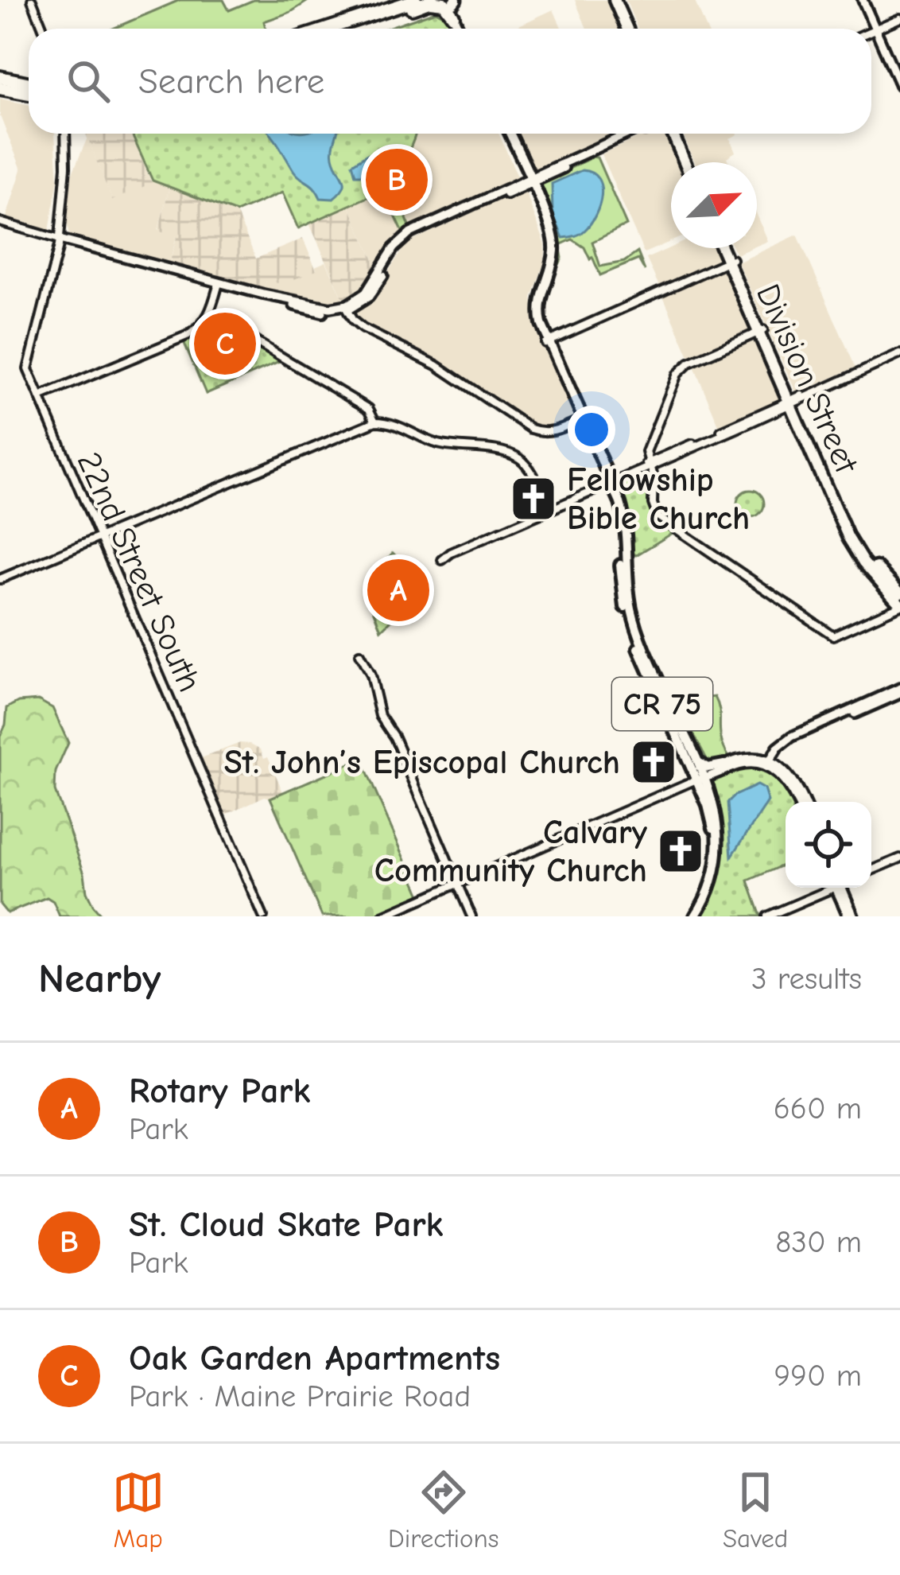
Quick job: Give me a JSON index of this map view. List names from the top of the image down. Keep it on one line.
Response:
{"streets":{"highway":["Division Street"],"main road":["CR 75"],"street":["22nd Street South"]},"places":{"church":["Fellowship Bible Church","St. John’s Episcopal Church","Calvary Community Church"]},"north":"top right","page":{"search":"Search here","pins":["B","C","A"],"heading":["Nearby","3 results"],"list":[{"mark":"A","name":"Rotary Park","note":"Park","value":"660 m"},{"mark":"B","name":"St. Cloud Skate Park","note":"Park","value":"830 m"},{"mark":"C","name":"Oak Garden Apartments","note":"Park · Maine Prairie Road","value":"990 m"}],"nav":["Map","Directions","Saved"]}}
